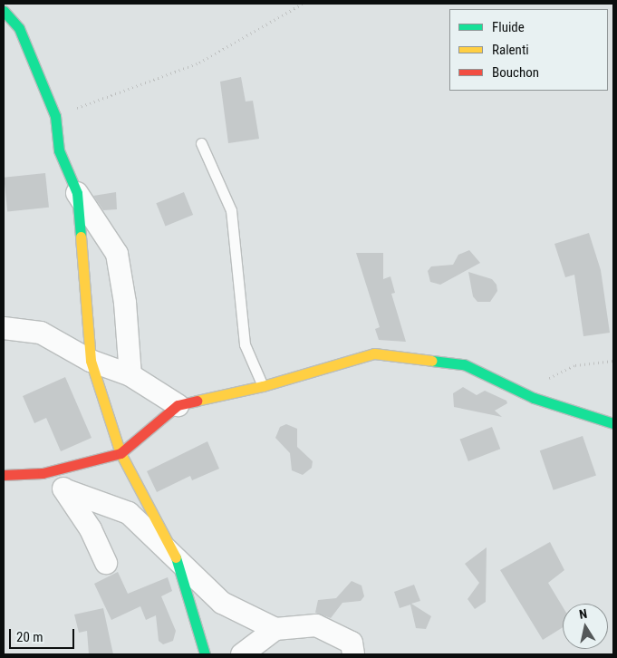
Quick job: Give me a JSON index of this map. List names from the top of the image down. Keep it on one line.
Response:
{"legend":["Fluide","Ralenti","Bouchon"],"scale_bar":"20 m","north":"top"}
